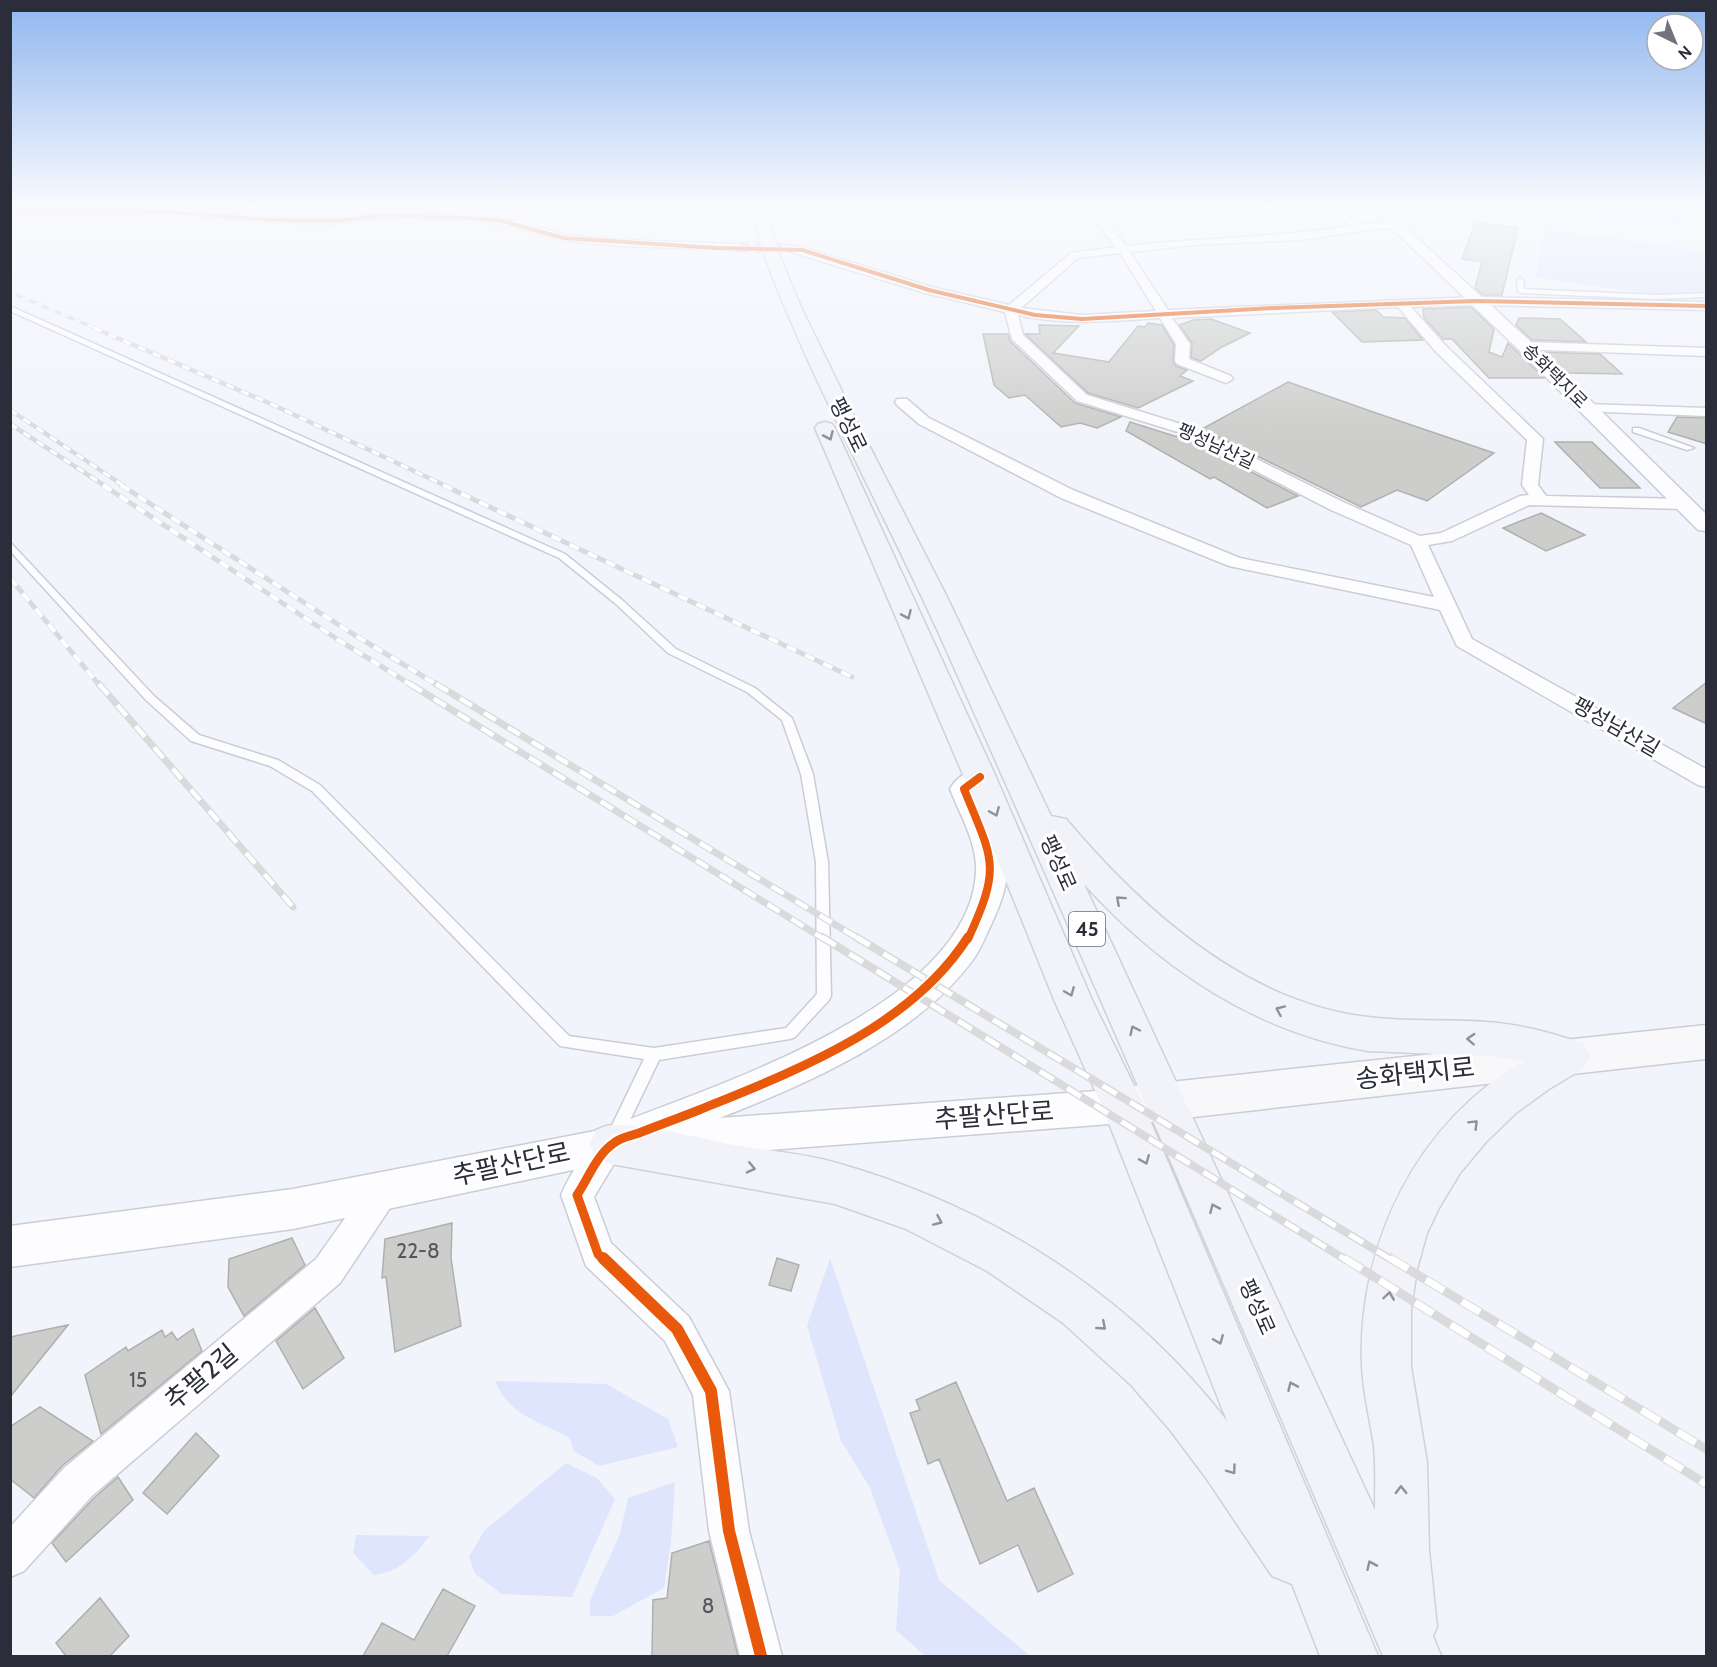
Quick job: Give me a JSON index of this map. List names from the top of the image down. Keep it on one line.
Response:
{"streets":{"main road":["송화택지로","팽성로","45"],"street":["팽성남산길","추팔산단로","추팔2길"]},"crossings":[["송화택지로","팽성로"],["송화택지로","추팔산단로"],["팽성로","추팔산단로"],["추팔산단로","추팔2길"]],"house_numbers":["22-8","15","8"],"north":"bottom right"}
